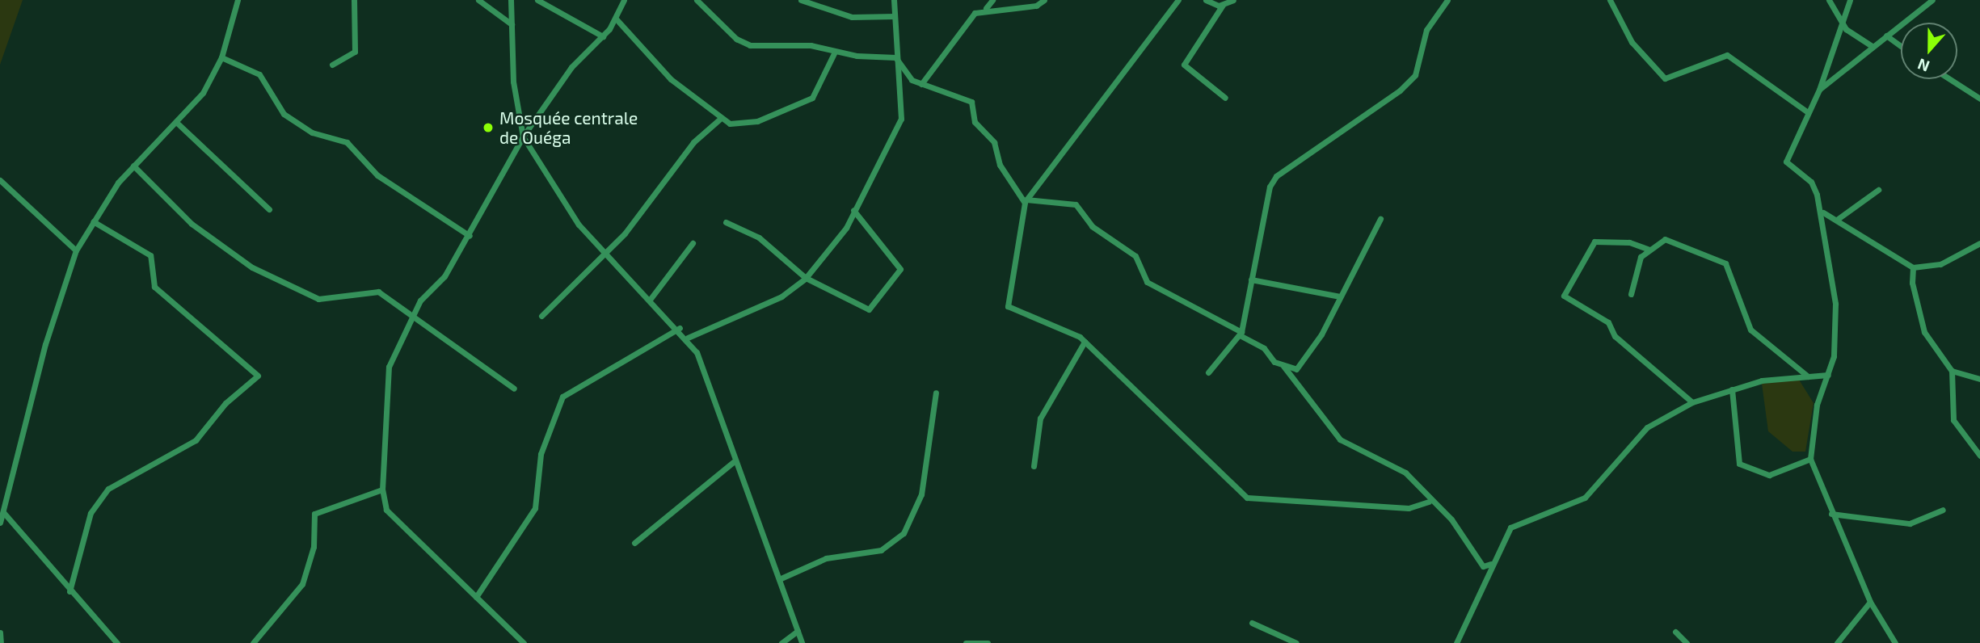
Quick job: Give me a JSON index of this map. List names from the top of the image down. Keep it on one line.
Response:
{"places":["Mosquée centrale de Ouéga"],"north":"bottom"}
